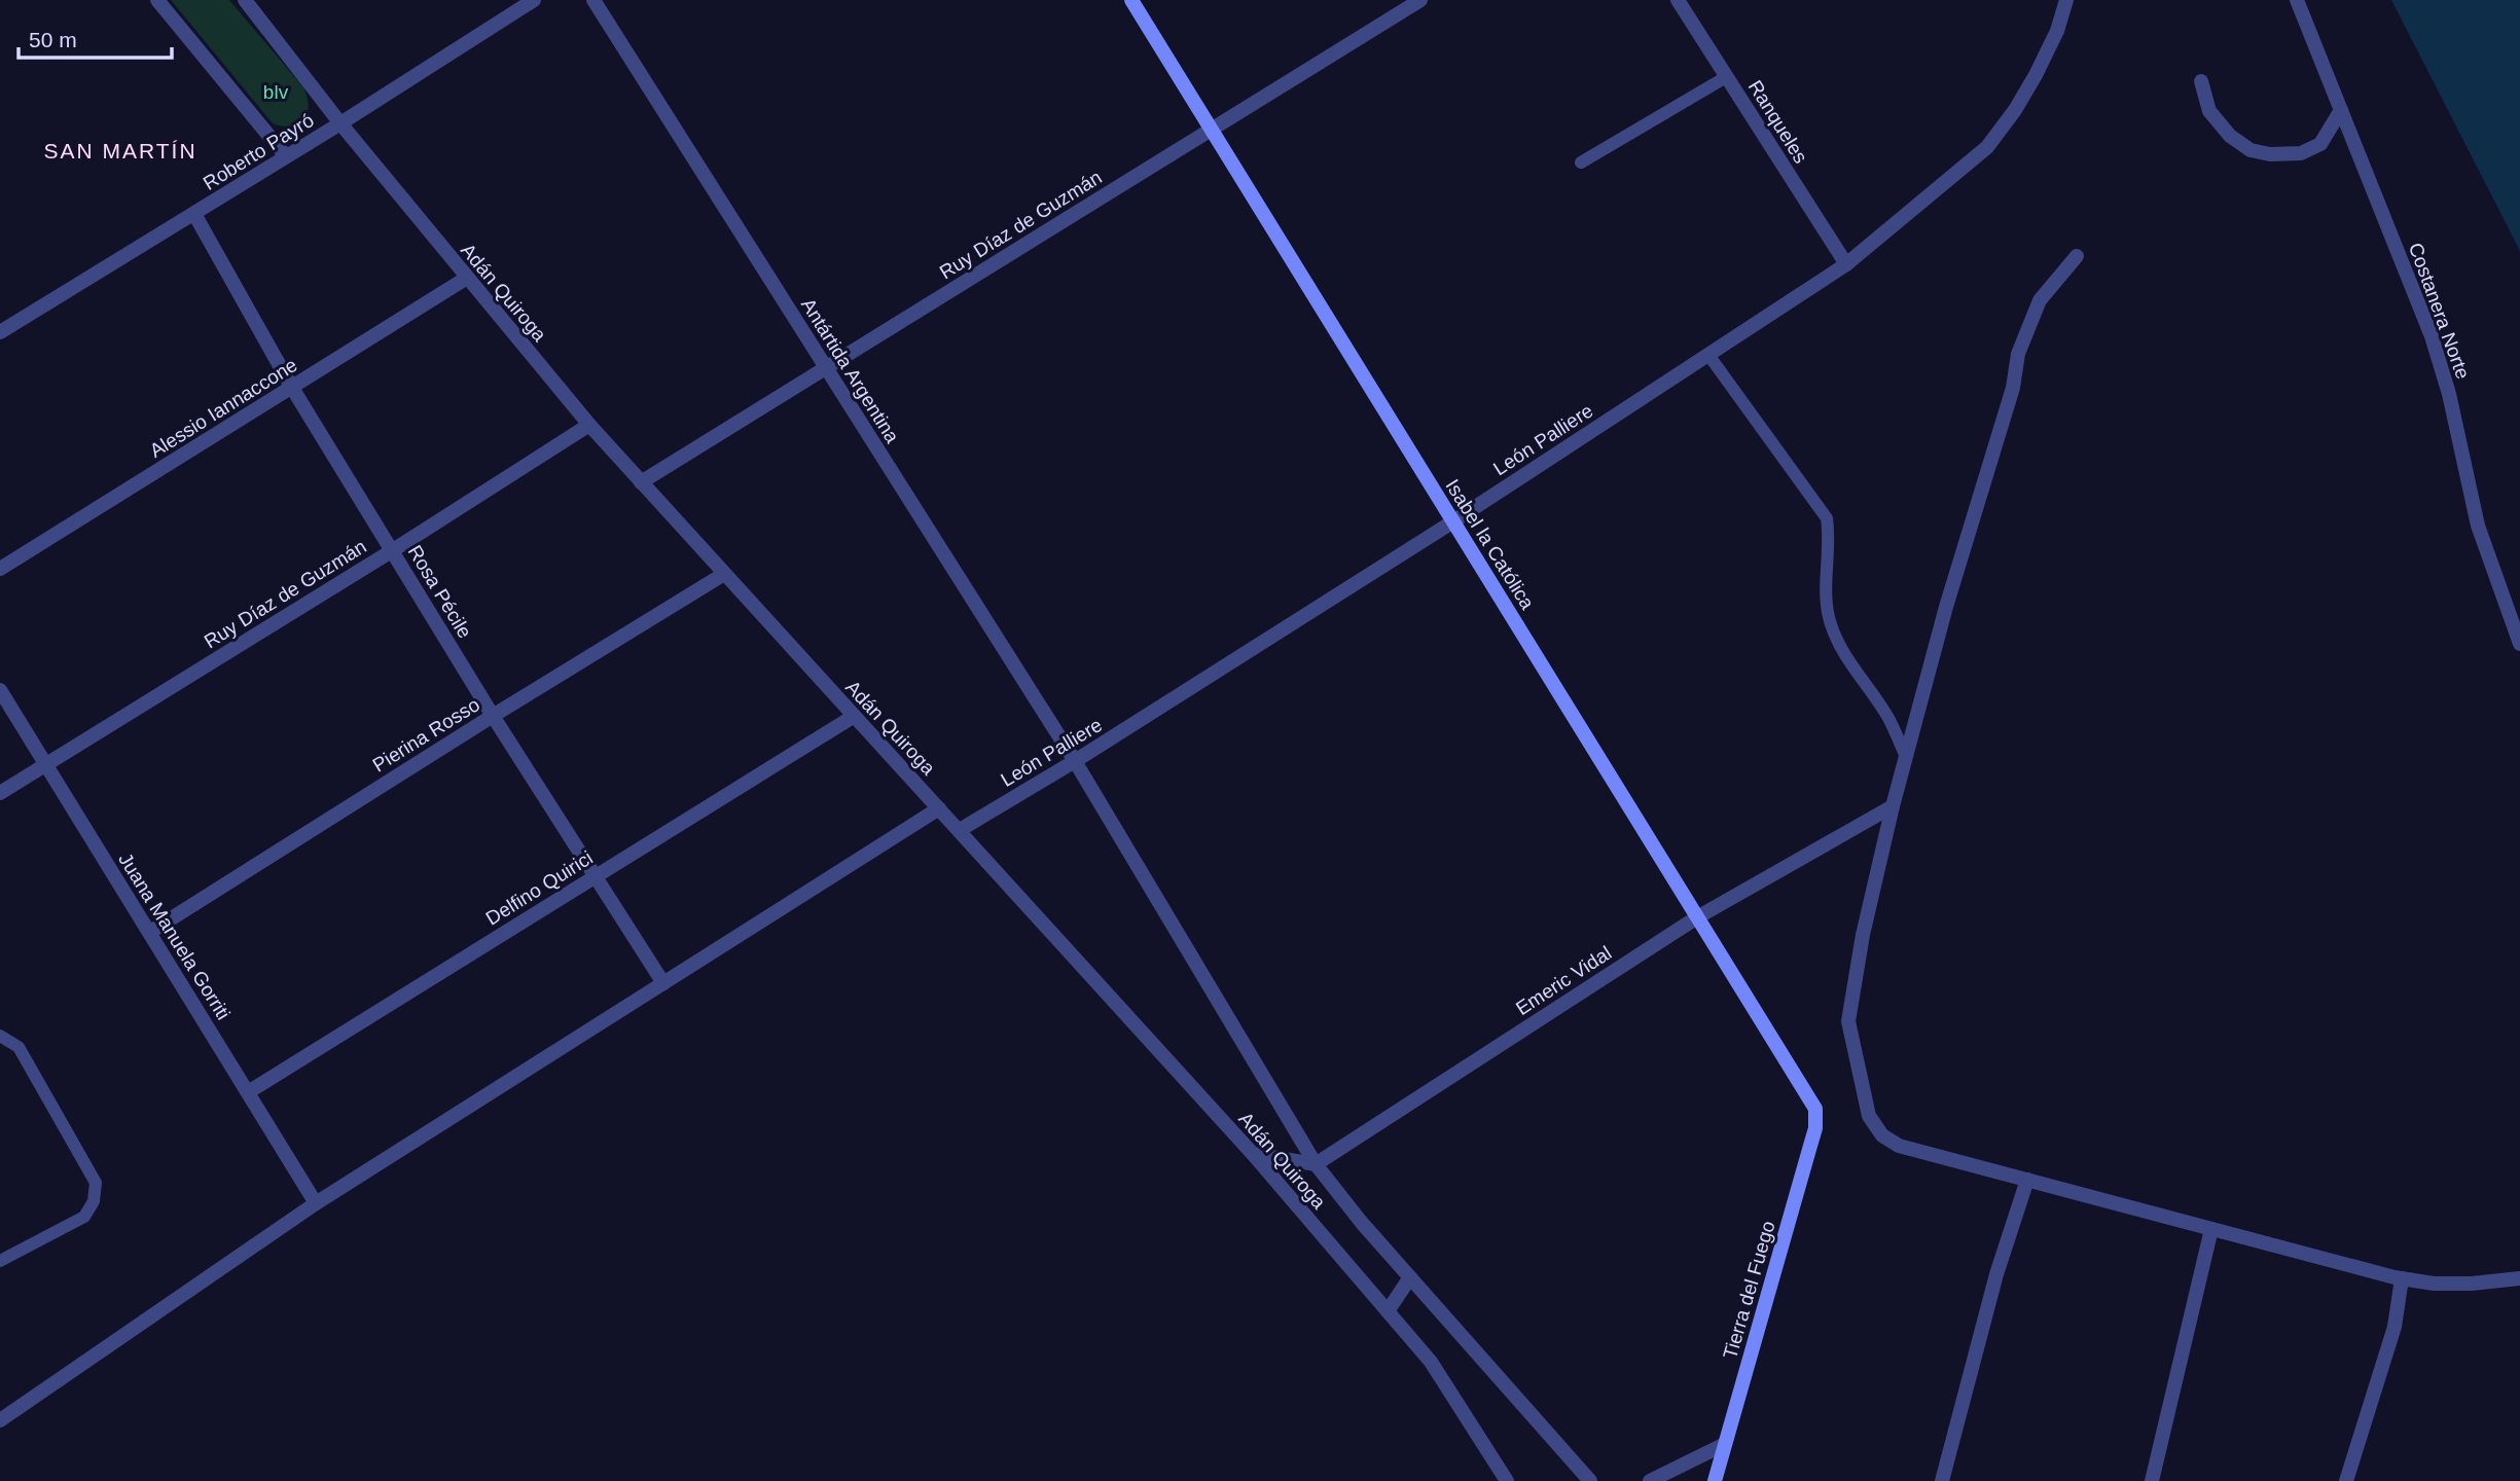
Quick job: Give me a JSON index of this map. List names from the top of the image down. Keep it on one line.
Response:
{"streets":{"main road":["Isabel la Católica","Tierra del Fuego"],"street":["Ranqueles","Roberto Payró","Ruy Díaz de Guzmán","Adán Quiroga","Costanera Norte","Antártida Argentina","Alessio Iannaccone","León Palliere","Rosa Pécile","Pierina Rosso","Delfino Quirici","Juana Manuela Gorriti","Emeric Vidal"]},"crossings":[["Ranqueles","León Palliere"],["Roberto Payró","Adán Quiroga"],["Roberto Payró","Rosa Pécile"],["Ruy Díaz de Guzmán","Adán Quiroga"],["Ruy Díaz de Guzmán","Antártida Argentina"],["Ruy Díaz de Guzmán","Isabel la Católica"],["Ruy Díaz de Guzmán","Rosa Pécile"],["Ruy Díaz de Guzmán","Juana Manuela Gorriti"],["Adán Quiroga","Antártida Argentina"],["Adán Quiroga","Alessio Iannaccone"],["Adán Quiroga","León Palliere"],["Adán Quiroga","Pierina Rosso"],["Adán Quiroga","Delfino Quirici"],["Adán Quiroga","Emeric Vidal"],["Antártida Argentina","León Palliere"],["Alessio Iannaccone","Rosa Pécile"],["León Palliere","Isabel la Católica"],["Isabel la Católica","Emeric Vidal"],["Isabel la Católica","Tierra del Fuego"],["Rosa Pécile","Pierina Rosso"],["Rosa Pécile","Delfino Quirici"],["Pierina Rosso","Juana Manuela Gorriti"],["Delfino Quirici","Juana Manuela Gorriti"]],"districts":["SAN MARTÍN"],"parks":["blv"],"scale_bar":"50 m"}
